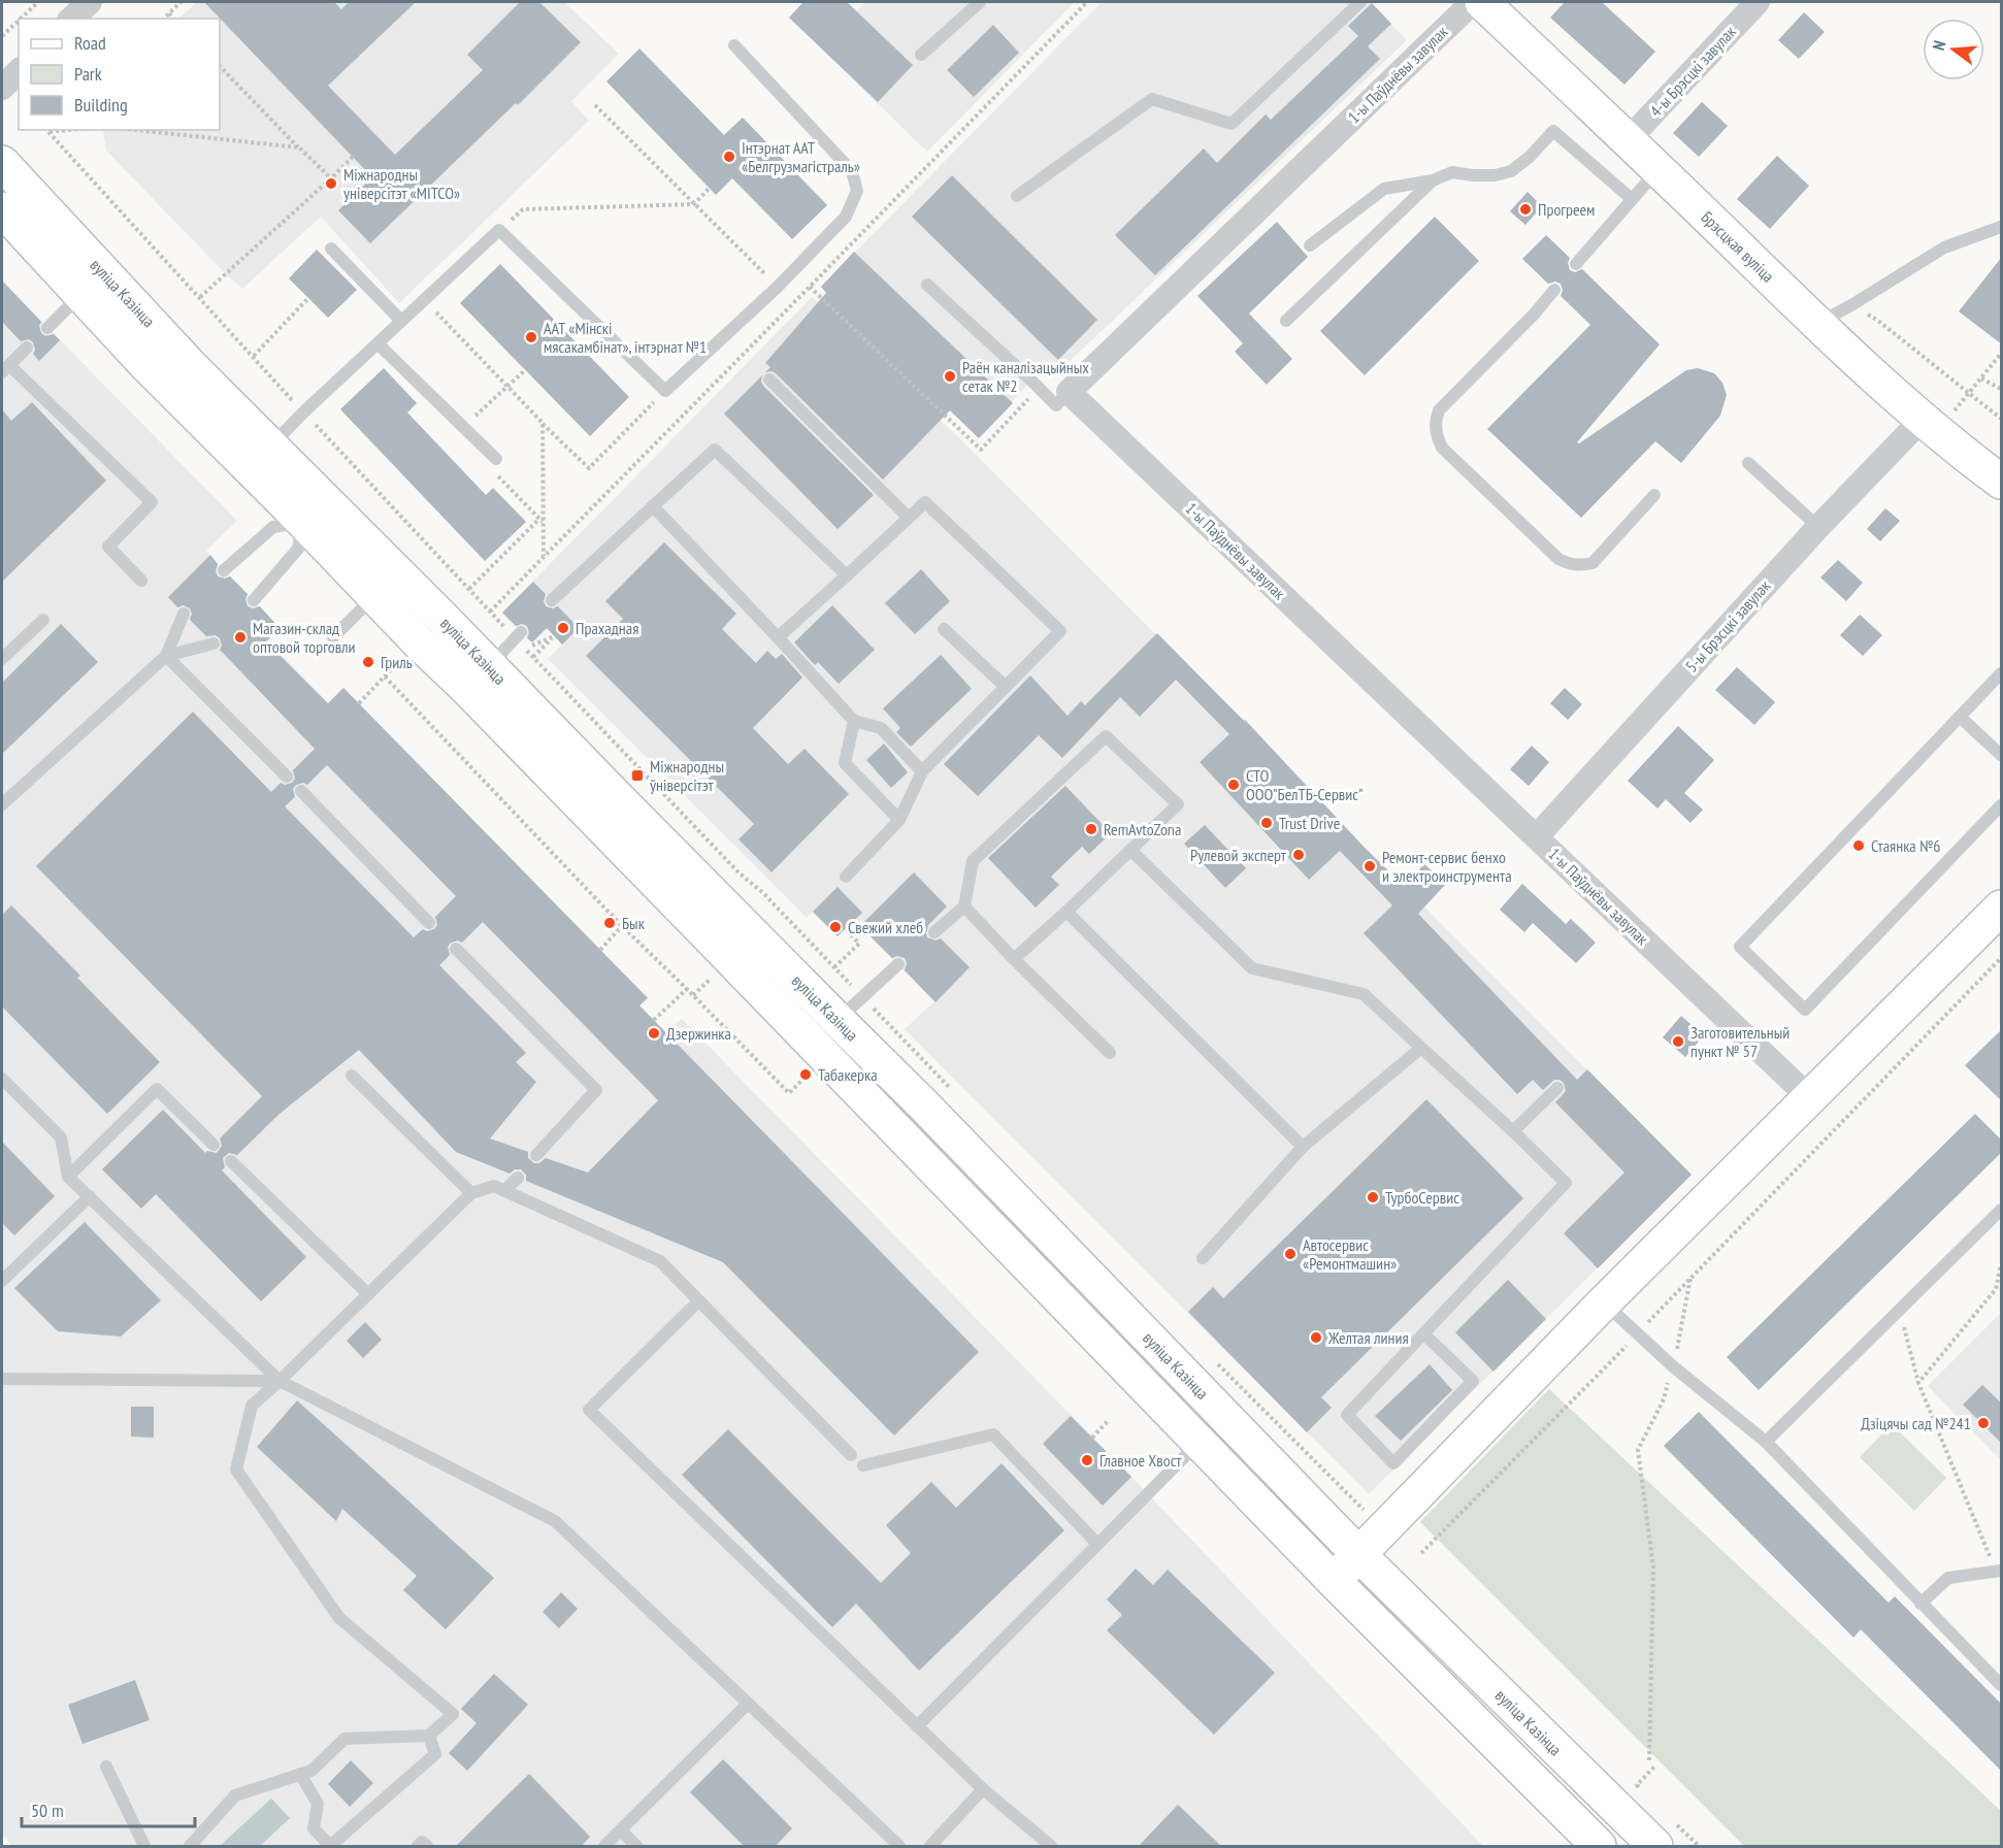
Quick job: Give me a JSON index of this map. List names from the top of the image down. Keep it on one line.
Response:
{"streets":{"main road":["Брэсцкая вуліца","вуліца Казінца"],"street":["4-ы Брэсцкі завулак","1-ы Паўднёвы завулак","5-ы Брэсцкі завулак"]},"crossings":[["4-ы Брэсцкі завулак","Брэсцкая вуліца"],["1-ы Паўднёвы завулак","5-ы Брэсцкі завулак"],["Брэсцкая вуліца","5-ы Брэсцкі завулак"]],"places":{"other":["Інтэрнат ААТ «Белгрузмагістраль»","Міжнародны універсітэт «МІТСО»","Прогреем","ААТ «Мінскі мясакамбінат», інтэрнат №1","Раён каналізацыйных сетак №2","Прахадная","Магазин-склад оптовой торговли","Гриль","СТО ООО\"БелТБ-Сервис\"","Trust Drive","RemAvtoZona","Стаянка №6","Рулевой эксперт","Ремонт-сервис бенхо и электроинструмента","Бык","Свежий хлеб","Дзержинка","Заготовительный пункт № 57","Табакерка","ТурбоСервис","Автосервис «Ремонтмашин»","Желтая линия","Дзіцячы сад №241","Главное Хвост"],"transit":["Міжнародны ўніверсітэт"]},"legend":["Road","Park","Building"],"scale_bar":"50 m","north":"left"}
